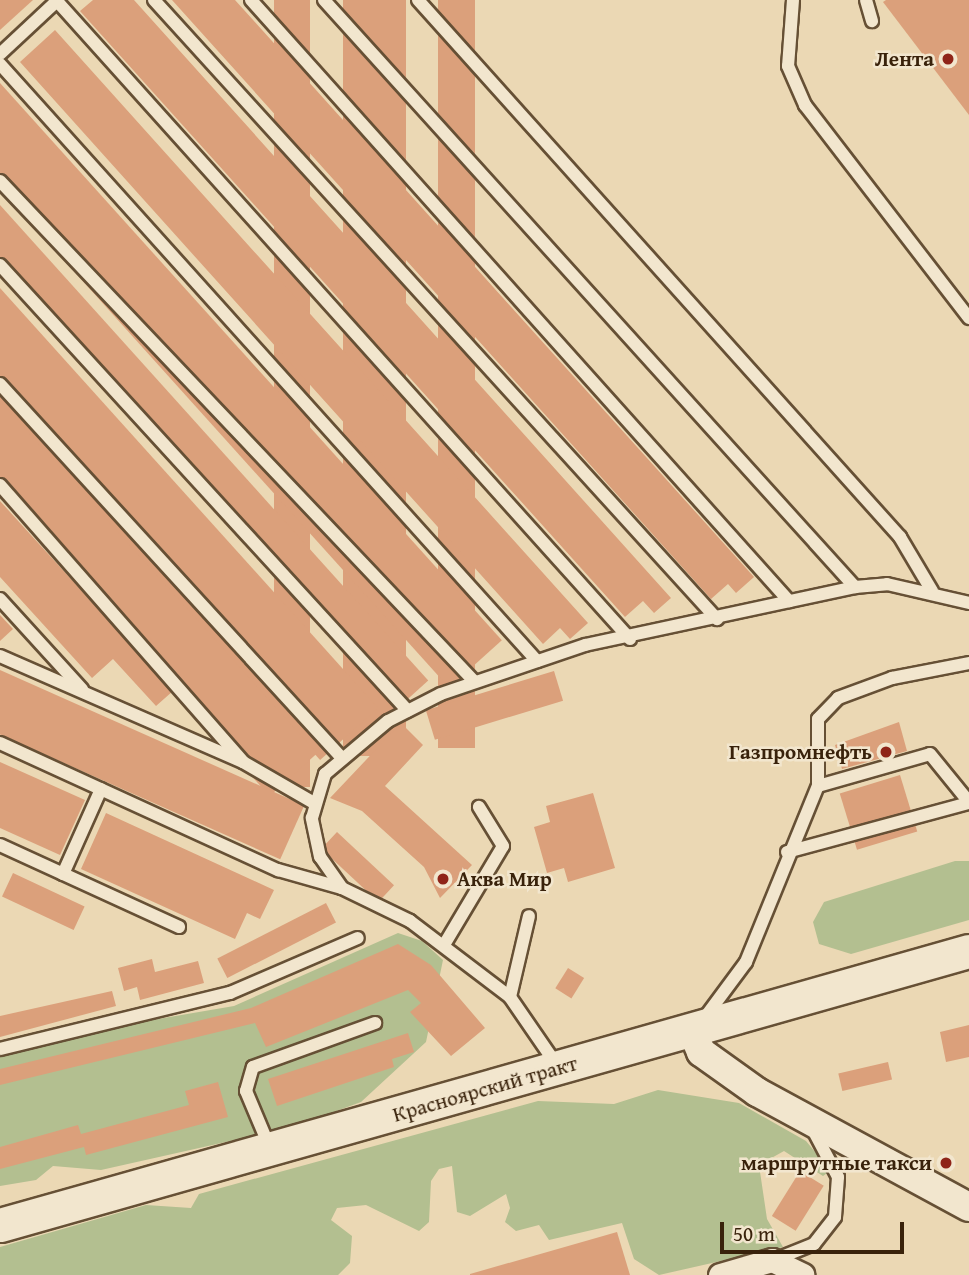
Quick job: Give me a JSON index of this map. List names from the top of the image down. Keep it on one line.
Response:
{"streets":{"main road":["Красноярский тракт"]},"places":["Лента","Газпромнефть","Аква Мир","маршрутные такси"],"scale_bar":"50 m"}
